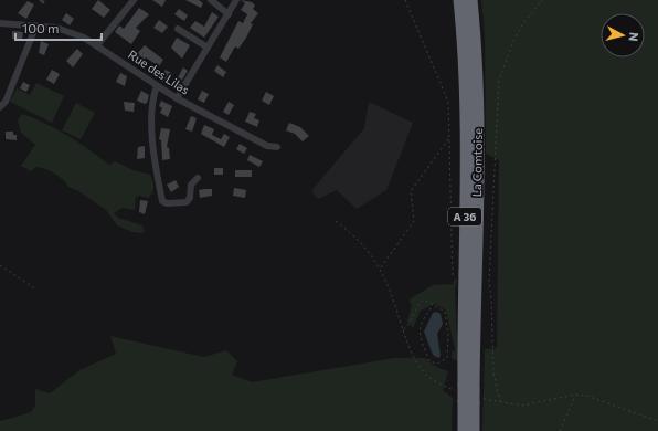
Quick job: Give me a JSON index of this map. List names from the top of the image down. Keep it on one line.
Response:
{"streets":{"highway":["La Comtoise","A 36"],"street":["Rue des Lilas"]},"scale_bar":"100 m","north":"right"}
